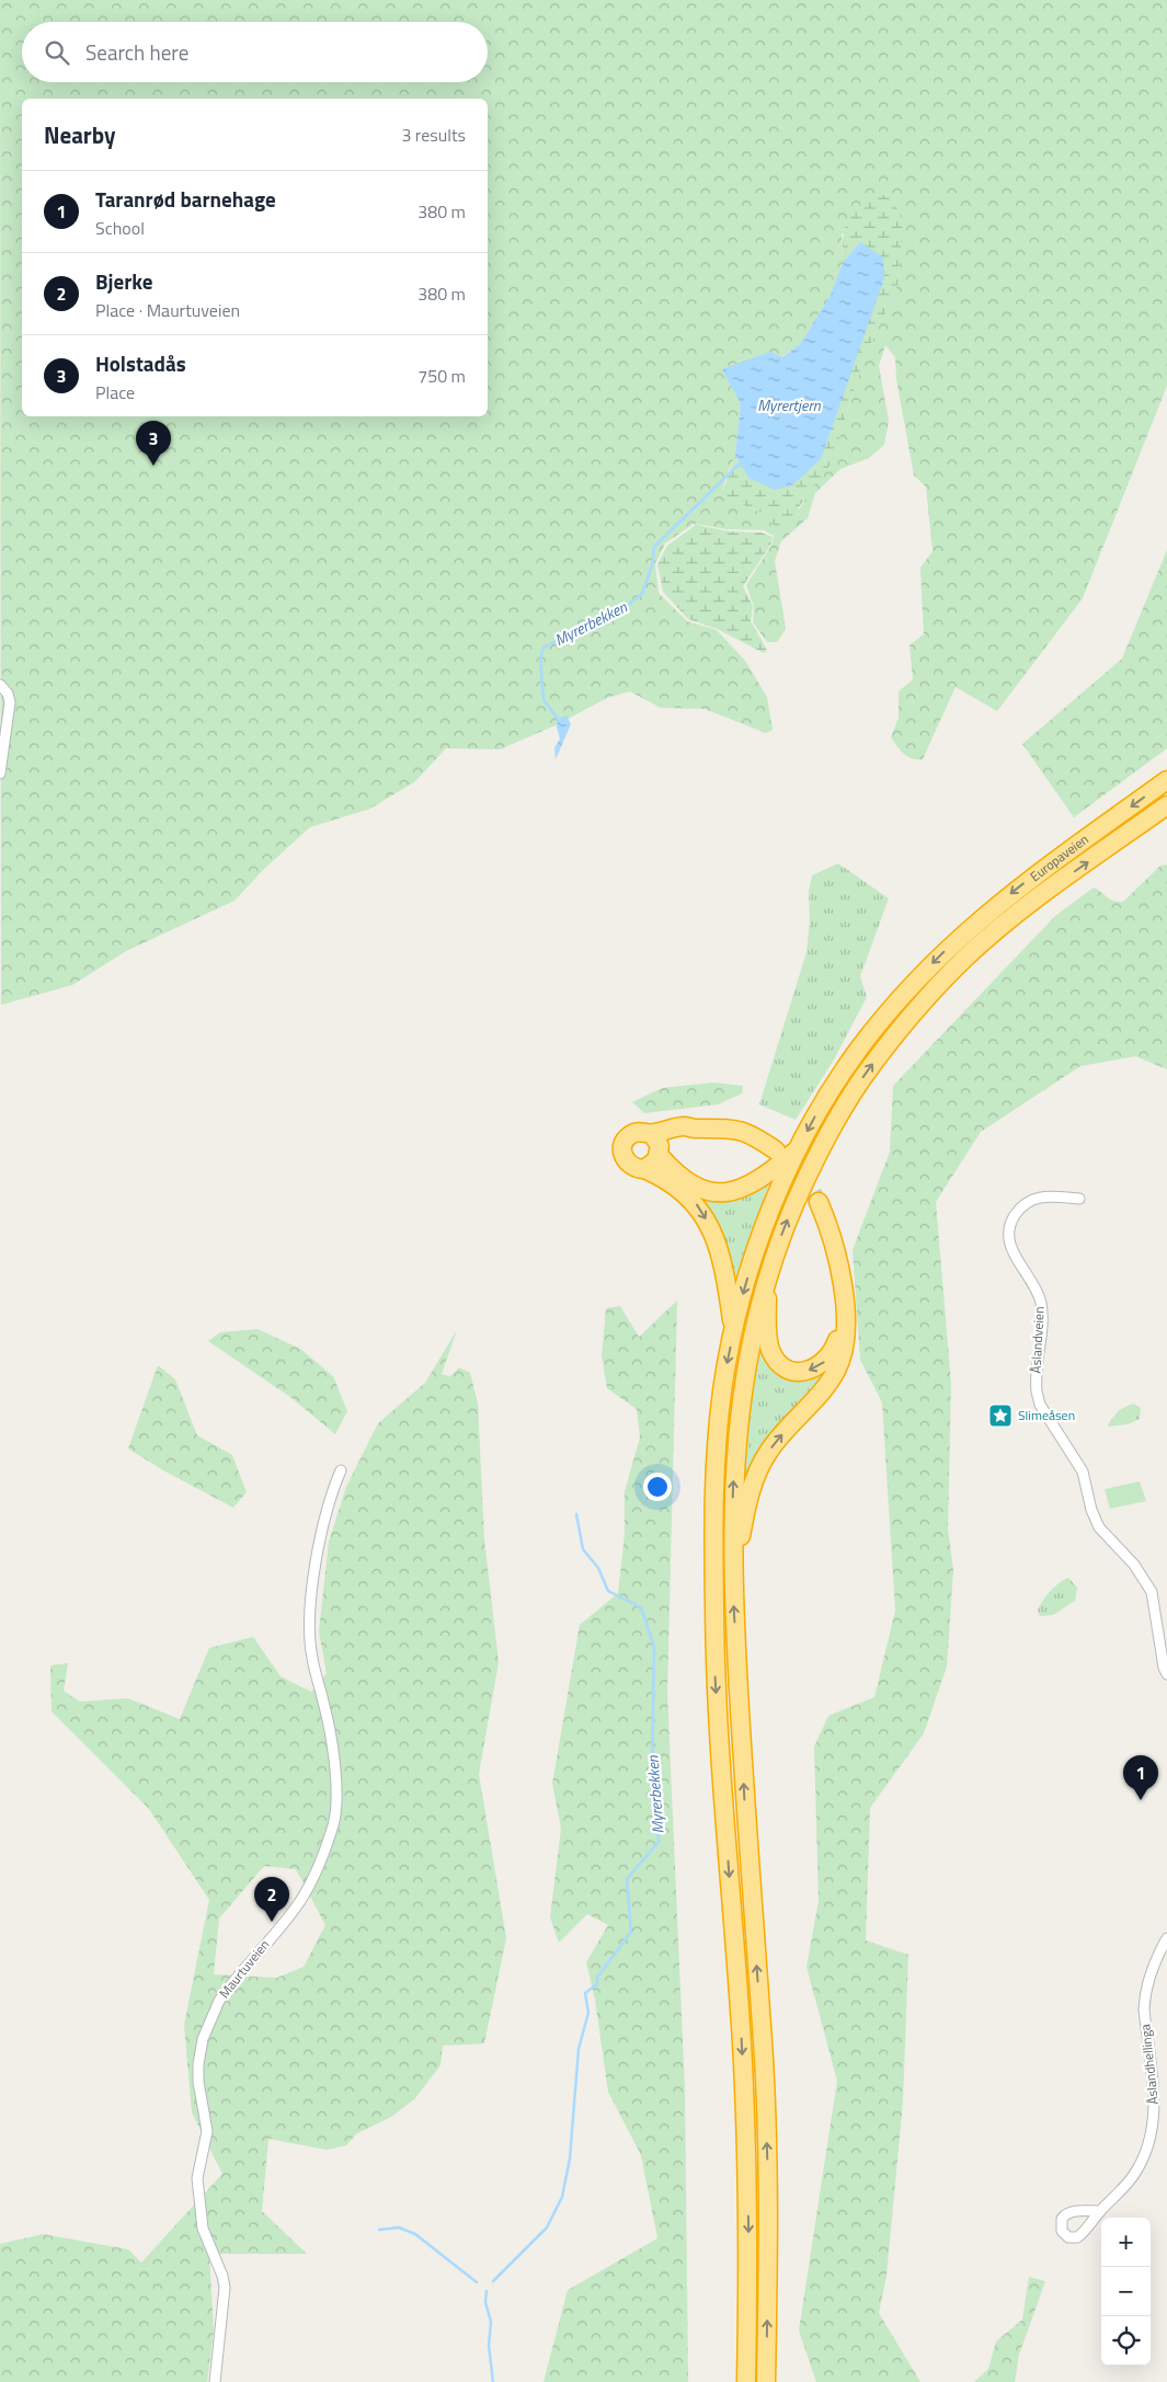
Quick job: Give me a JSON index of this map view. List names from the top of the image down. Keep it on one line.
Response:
{"streets":{"highway":["Europaveien"],"street":["Åslandveien","Maurtuveien","Åslandhellinga"]},"water":["Myrertjern","Myrerbekken"],"places":{"place":["Slimeåsen"]},"page":{"search":"Search here","heading":["Nearby","3 results"],"list":[{"mark":"1","name":"Taranrød barnehage","note":"School","value":"380 m"},{"mark":"2","name":"Bjerke","note":"Place · Maurtuveien","value":"380 m"},{"mark":"3","name":"Holstadås","note":"Place","value":"750 m"}],"pins":["3","1","2"],"map_buttons":["+","−"]}}
